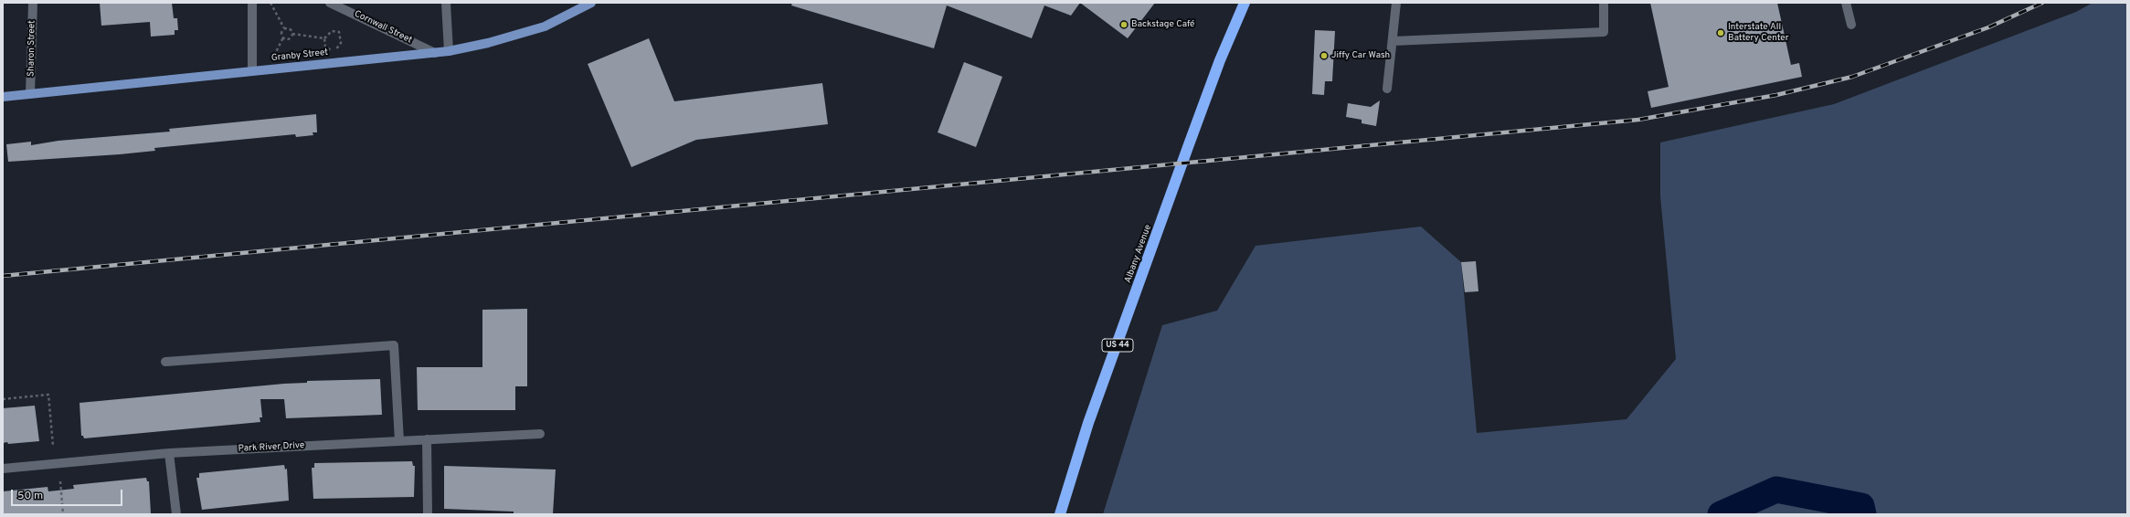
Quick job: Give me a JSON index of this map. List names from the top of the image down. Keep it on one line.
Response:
{"streets":{"highway":["Albany Avenue","US 44"],"main road":["Granby Street"],"street":["Cornwall Street","Sharon Street","Park River Drive"]},"crossings":[["Cornwall Street","Granby Street"],["Sharon Street","Granby Street"]],"places":["Backstage Café","Interstate All Battery Center","Jiffy Car Wash"],"scale_bar":"50 m"}
